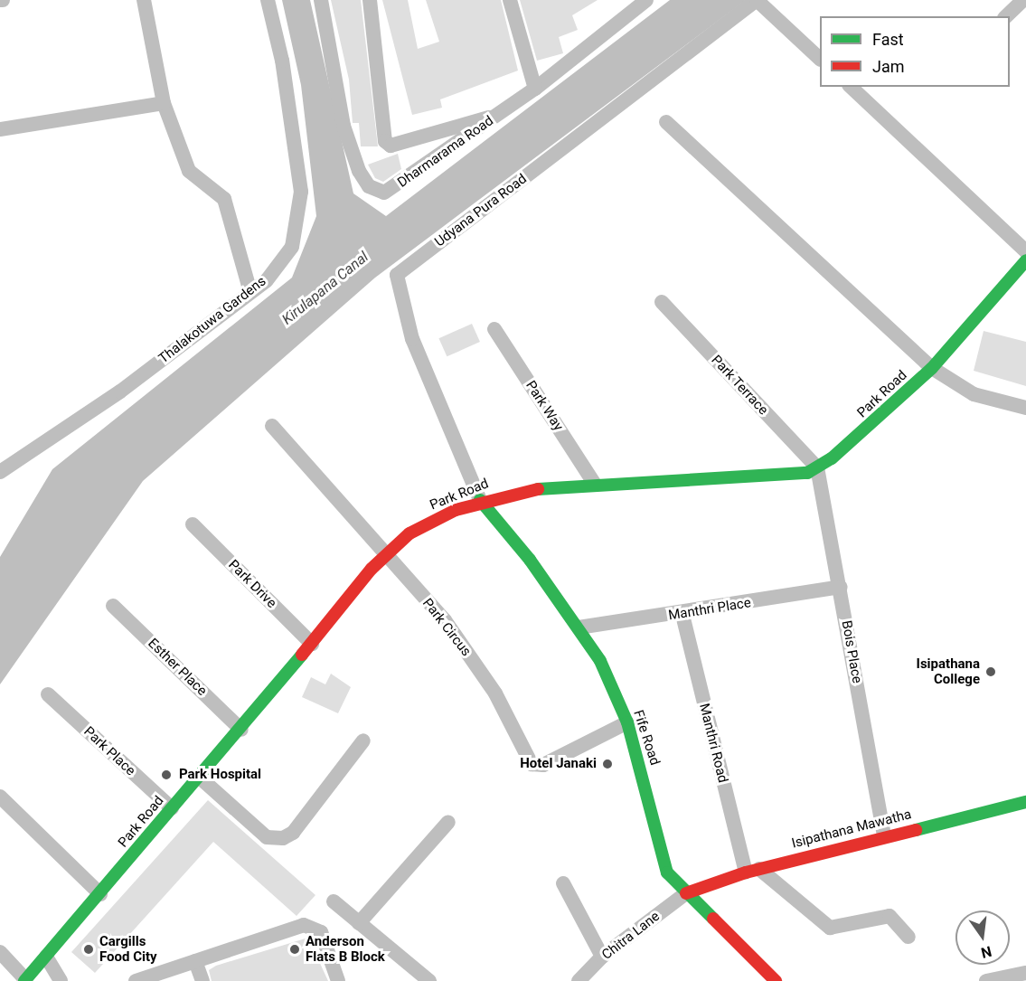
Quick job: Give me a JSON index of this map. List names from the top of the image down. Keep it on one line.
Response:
{"streets":{"main road":["Park Road","Fife Road","Isipathana Mawatha"],"street":["Dharmarama Road","Udyana Pura Road","Thalakotuwa Gardens","Park Terrace","Park Way","Park Drive","Manthri Place","Park Circus","Bois Place","Esther Place","Manthri Road","Park Place","Chitra Lane"]},"crossings":[["Udyana Pura Road","Park Road"],["Udyana Pura Road","Fife Road"],["Park Terrace","Park Road"],["Park Terrace","Bois Place"],["Park Road","Park Way"],["Park Road","Park Drive"],["Park Road","Park Circus"],["Park Road","Bois Place"],["Park Road","Esther Place"],["Park Road","Fife Road"],["Park Road","Park Place"],["Manthri Place","Bois Place"],["Manthri Place","Fife Road"],["Manthri Place","Manthri Road"],["Park Circus","Fife Road"],["Bois Place","Isipathana Mawatha"],["Fife Road","Isipathana Mawatha"],["Fife Road","Chitra Lane"],["Manthri Road","Isipathana Mawatha"],["Isipathana Mawatha","Chitra Lane"]],"water":["Kirulapana Canal"],"places":["Isipathana College","Hotel Janaki","Park Hospital","Cargills Food City","Anderson Flats B Block"],"legend":["Fast","Jam"],"north":"bottom"}
